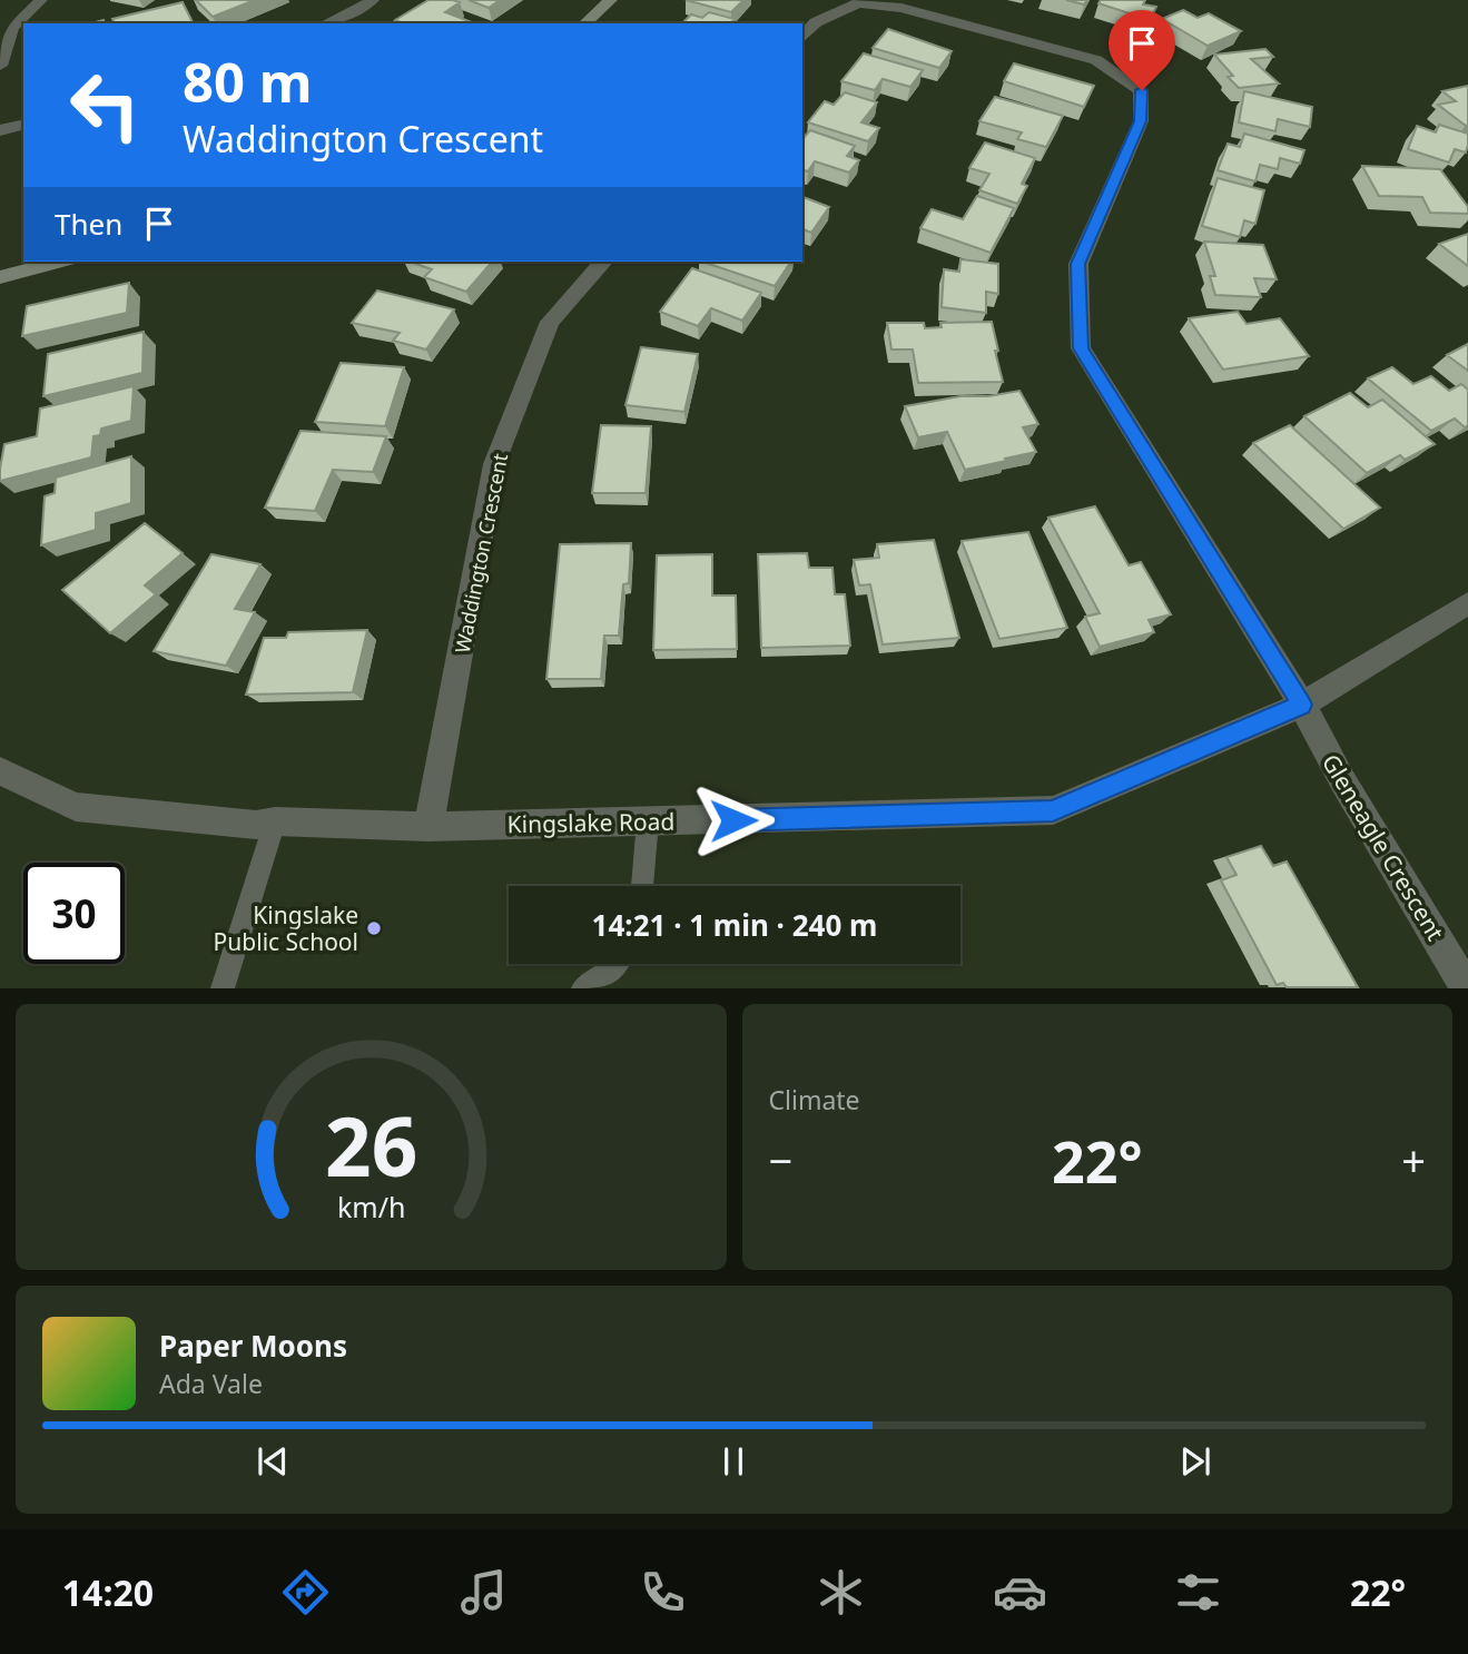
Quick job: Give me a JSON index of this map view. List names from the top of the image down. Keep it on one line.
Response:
{"streets":{"street":["Waddington Crescent","Kingslake Road","Gleneagle Crescent"]},"crossings":[["Waddington Crescent","Kingslake Road"],["Kingslake Road","Gleneagle Crescent"]],"places":["Kingslake Public School"],"page":{"turn":["80 m","Waddington Crescent"],"then":"Then","limit":"30","trip":"14:21 · 1 min · 240 m","tile":"Climate","heat":["−","22°","+"],"song":["Paper Moons","Ada Vale"],"tabs":["14:20","22°"],"gauge":["26","km/h"]}}
